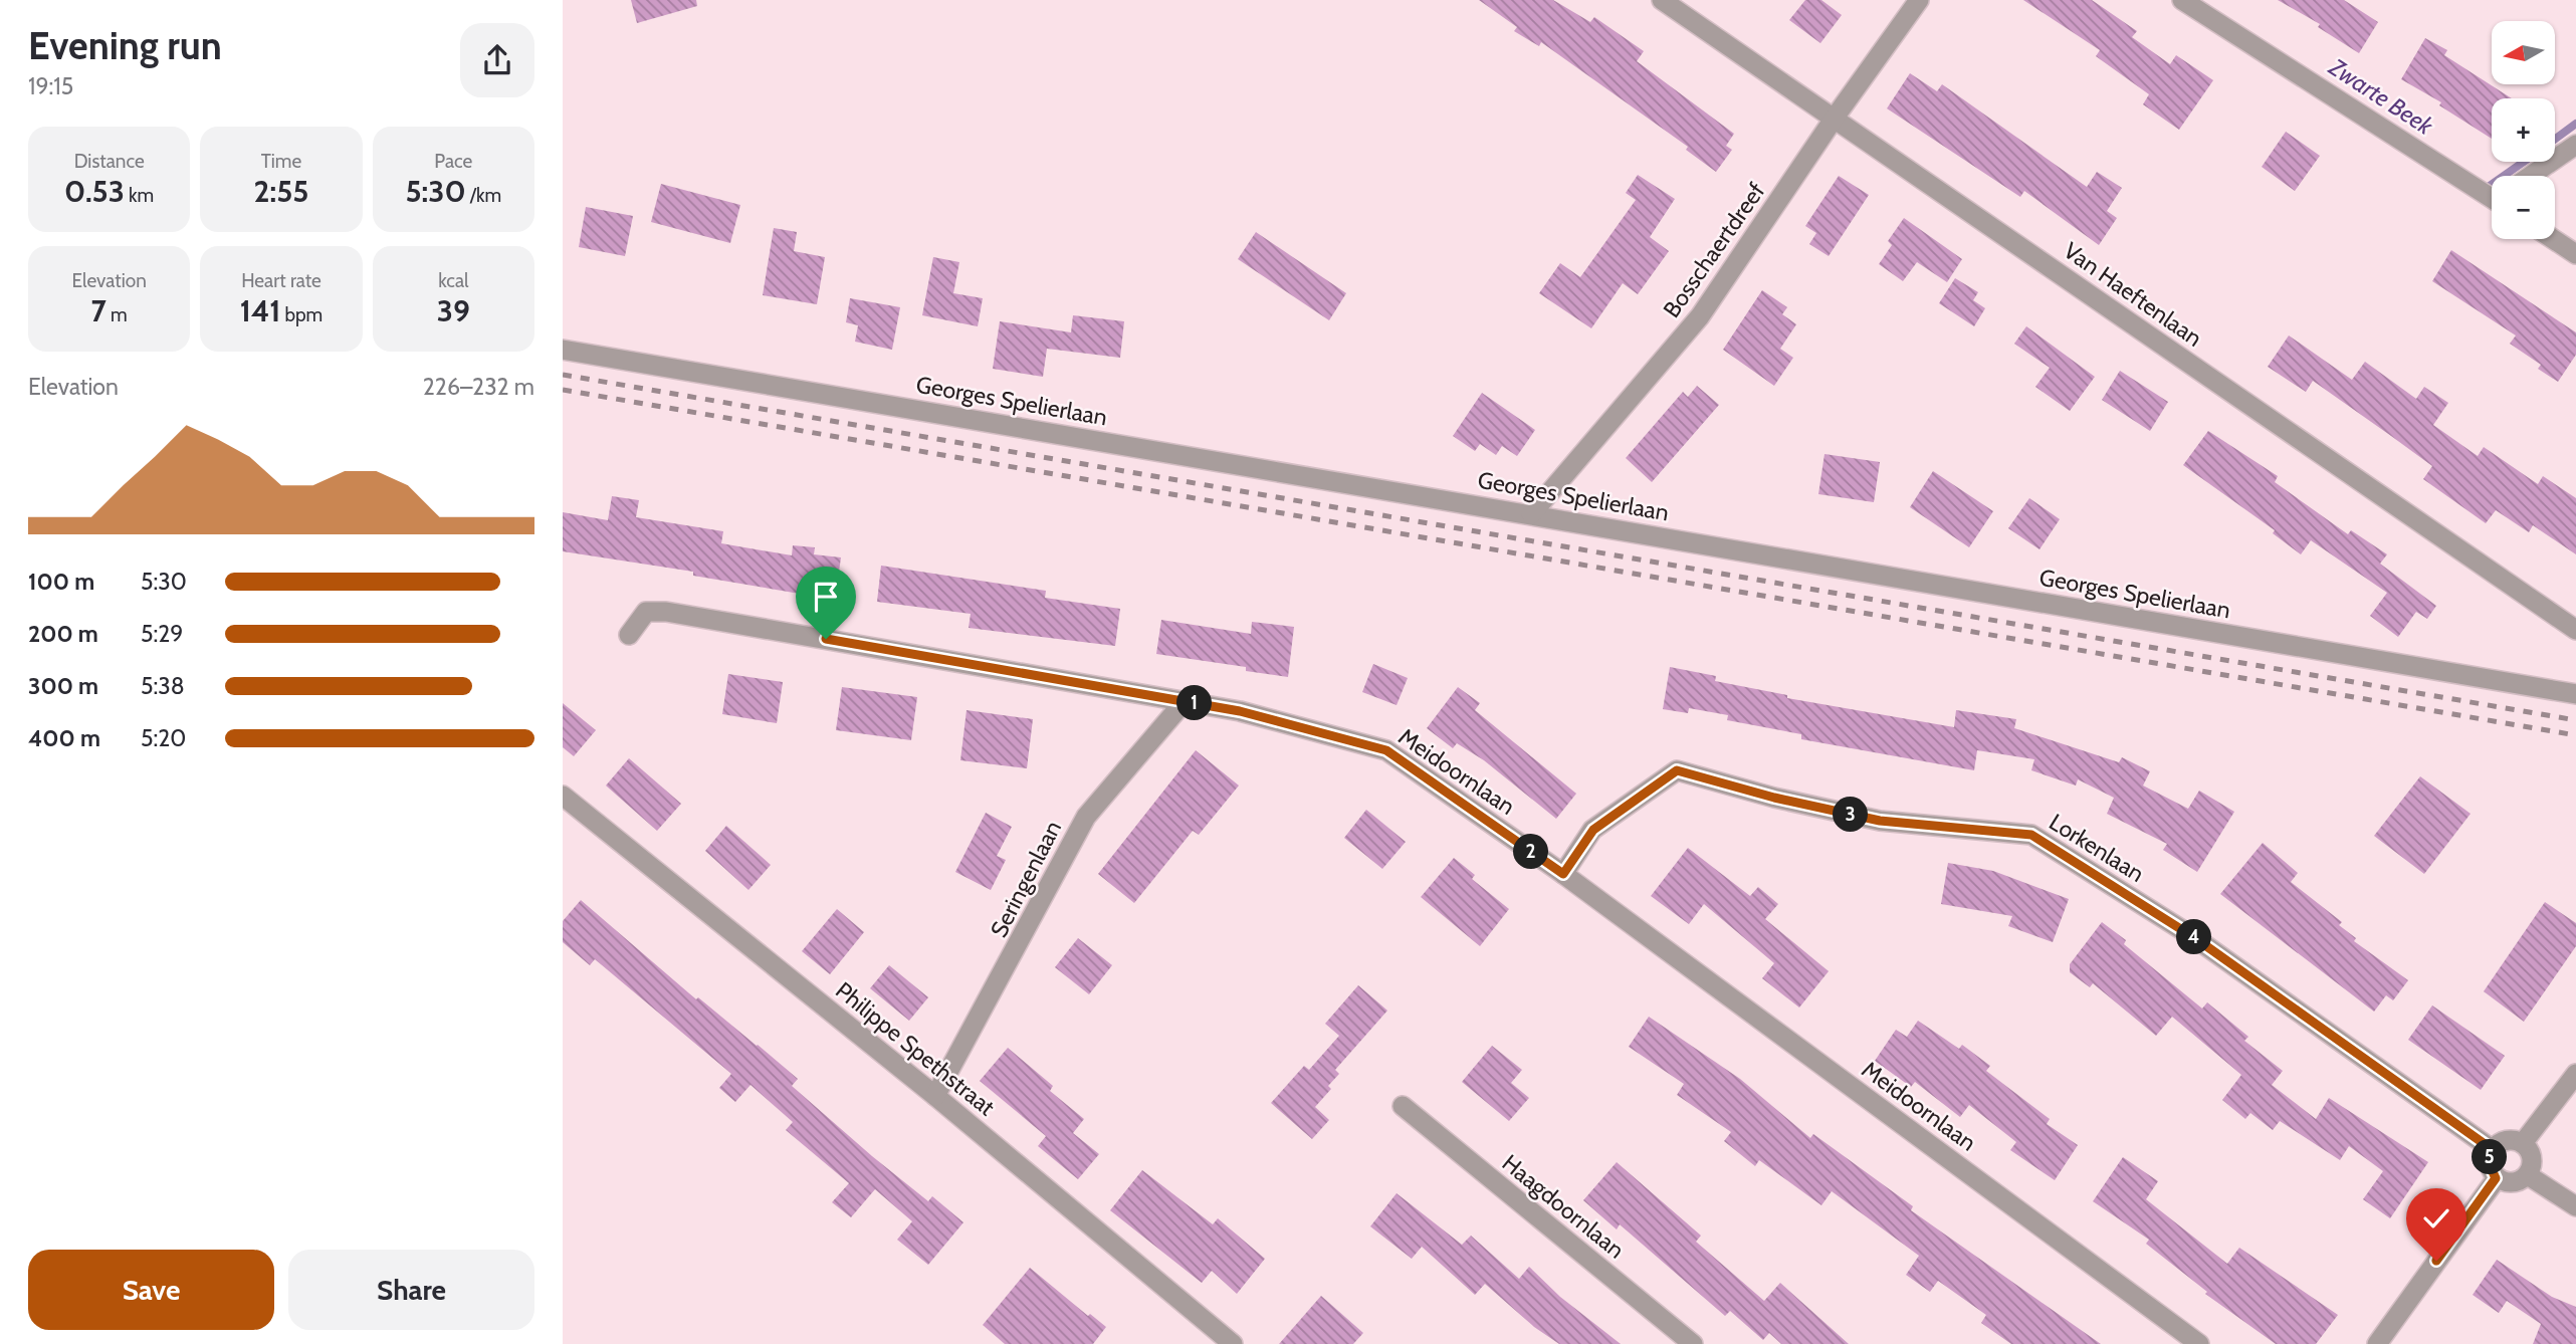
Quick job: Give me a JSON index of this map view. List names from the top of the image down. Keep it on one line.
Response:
{"streets":{"street":["Bosschaertdreef","Van Haeftenlaan","Georges Spelierlaan","Meidoornlaan","Lorkenlaan","Seringenlaan","Philippe Spethstraat","Haagdoornlaan"]},"crossings":[["Bosschaertdreef","Van Haeftenlaan"],["Bosschaertdreef","Georges Spelierlaan"],["Meidoornlaan","Lorkenlaan"],["Meidoornlaan","Seringenlaan"],["Seringenlaan","Philippe Spethstraat"]],"water":["Zwarte Beek"],"north":"left","page":{"heading":["Evening run","19:15"],"map_buttons":["+","−"],"stats":[["Distance","0.53 km"],["Time","2:55"],["Pace","5:30 /km"],["Elevation","7 m"],["Heart rate","141 bpm"],["kcal","39"]],"chart":["Elevation","226–232 m"],"list":[{"name":"100 m","note":"5:30"},{"name":"200 m","note":"5:29"},{"name":"300 m","note":"5:38"},{"name":"400 m","note":"5:20"}],"pins":["1","3","2","4","5"],"buttons":["Save","Share"]}}
